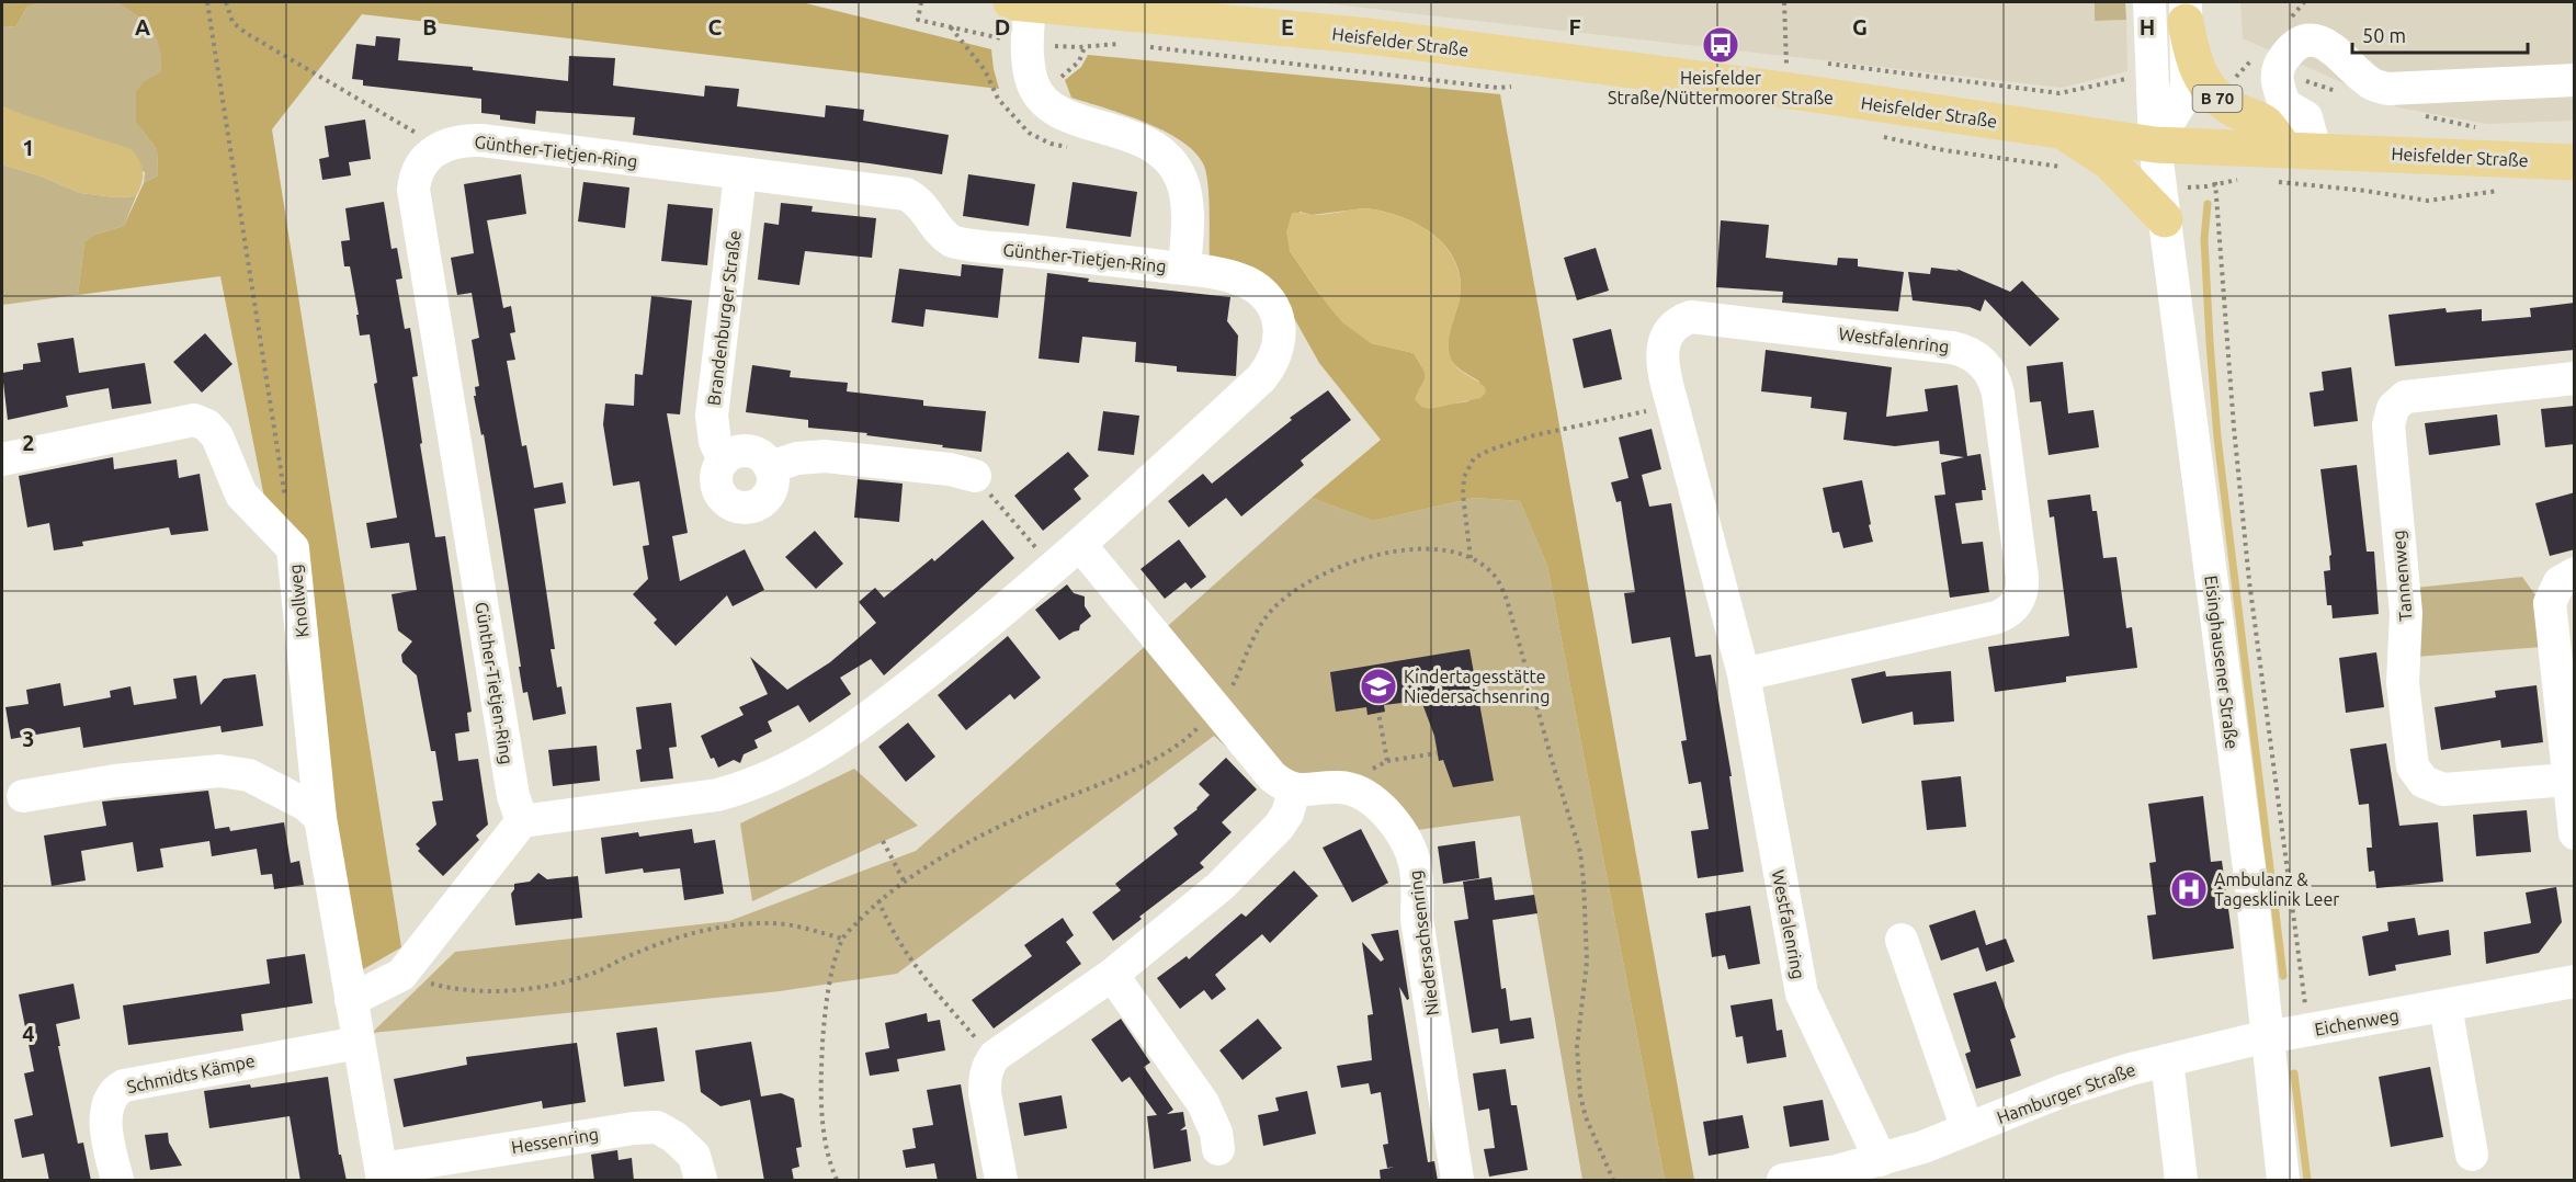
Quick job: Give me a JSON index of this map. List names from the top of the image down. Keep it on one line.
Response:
{"streets":{"main road":["Heisfelder Straße","B 70"],"street":["Günther-Tietjen-Ring","Brandenburger Straße","Westfalenring","Tannenweg","Knollweg","Eisinghausener Straße","Niedersachsenring","Eichenweg","Schmidts Kämpe","Hamburger Straße","Hessenring"]},"crossings":[["Heisfelder Straße","B 70"],["Heisfelder Straße","Günther-Tietjen-Ring"],["Heisfelder Straße","Eisinghausener Straße"],["Günther-Tietjen-Ring","Brandenburger Straße"],["Westfalenring","Hamburger Straße"],["Knollweg","Schmidts Kämpe"],["Knollweg","Hessenring"],["Eisinghausener Straße","Eichenweg"],["Eisinghausener Straße","Hamburger Straße"],["Eichenweg","Hamburger Straße"]],"places":{"bus stop":["Heisfelder Straße/Nüttermoorer Straße"],"school or university":["Kindertagesstätte Niedersachsenring"],"hospital":["Ambulanz & Tagesklinik Leer"]},"scale_bar":"50 m","grid":{"columns":["A","B","C","D","E","F","G","H"],"rows":["1","2","3","4"]}}
